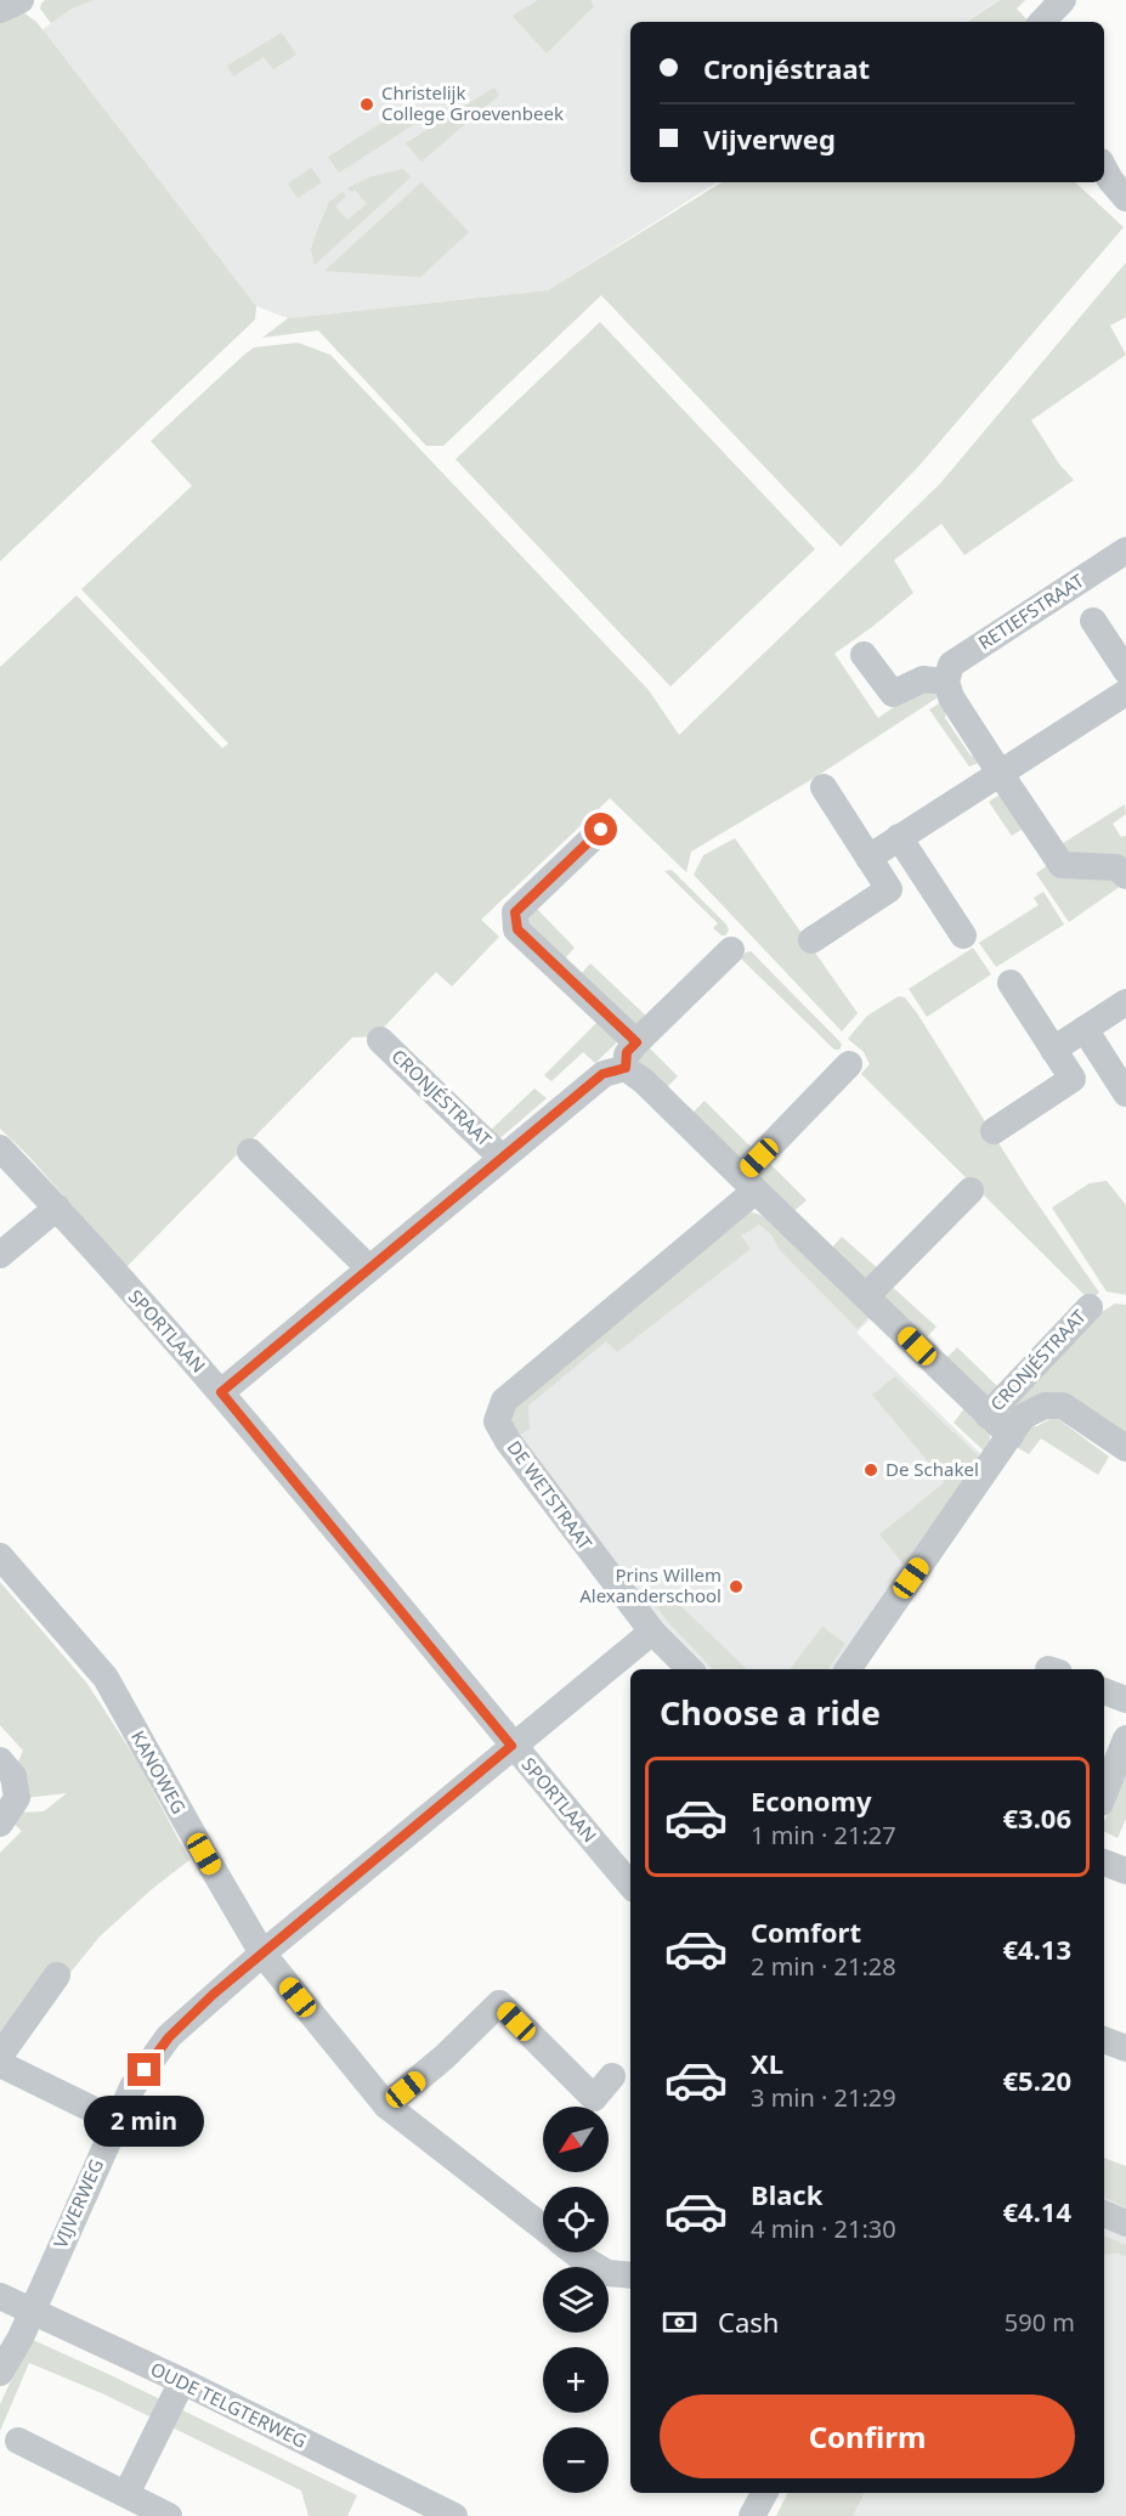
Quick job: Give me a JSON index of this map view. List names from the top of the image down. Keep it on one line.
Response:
{"streets":{"street":["RETIEFSTRAAT","CRONJÉSTRAAT","SPORTLAAN","DE WETSTRAAT","KANOWEG","VIJVERWEG","OUDE TELGTERWEG"]},"crossings":[["CRONJÉSTRAAT","SPORTLAAN"],["CRONJÉSTRAAT","DE WETSTRAAT"],["SPORTLAAN","VIJVERWEG"],["KANOWEG","VIJVERWEG"],["VIJVERWEG","OUDE TELGTERWEG"]],"places":["Christelijk College Groevenbeek","De Schakel","Prins Willem Alexanderschool"],"north":"bottom left","page":{"banner":["Cronjéstraat","Vijverweg"],"heading":"Choose a ride","list":[{"name":"Economy","note":"1 min · 21:27","value":"€3.06"},{"name":"Comfort","note":"2 min · 21:28","value":"€4.13"},{"name":"XL","note":"3 min · 21:29","value":"€5.20"},{"name":"Black","note":"4 min · 21:30","value":"€4.14"}],"bubble":"2 min","map_buttons":["+","−"],"pay":["Cash","590 m"],"buttons":"Confirm"}}
